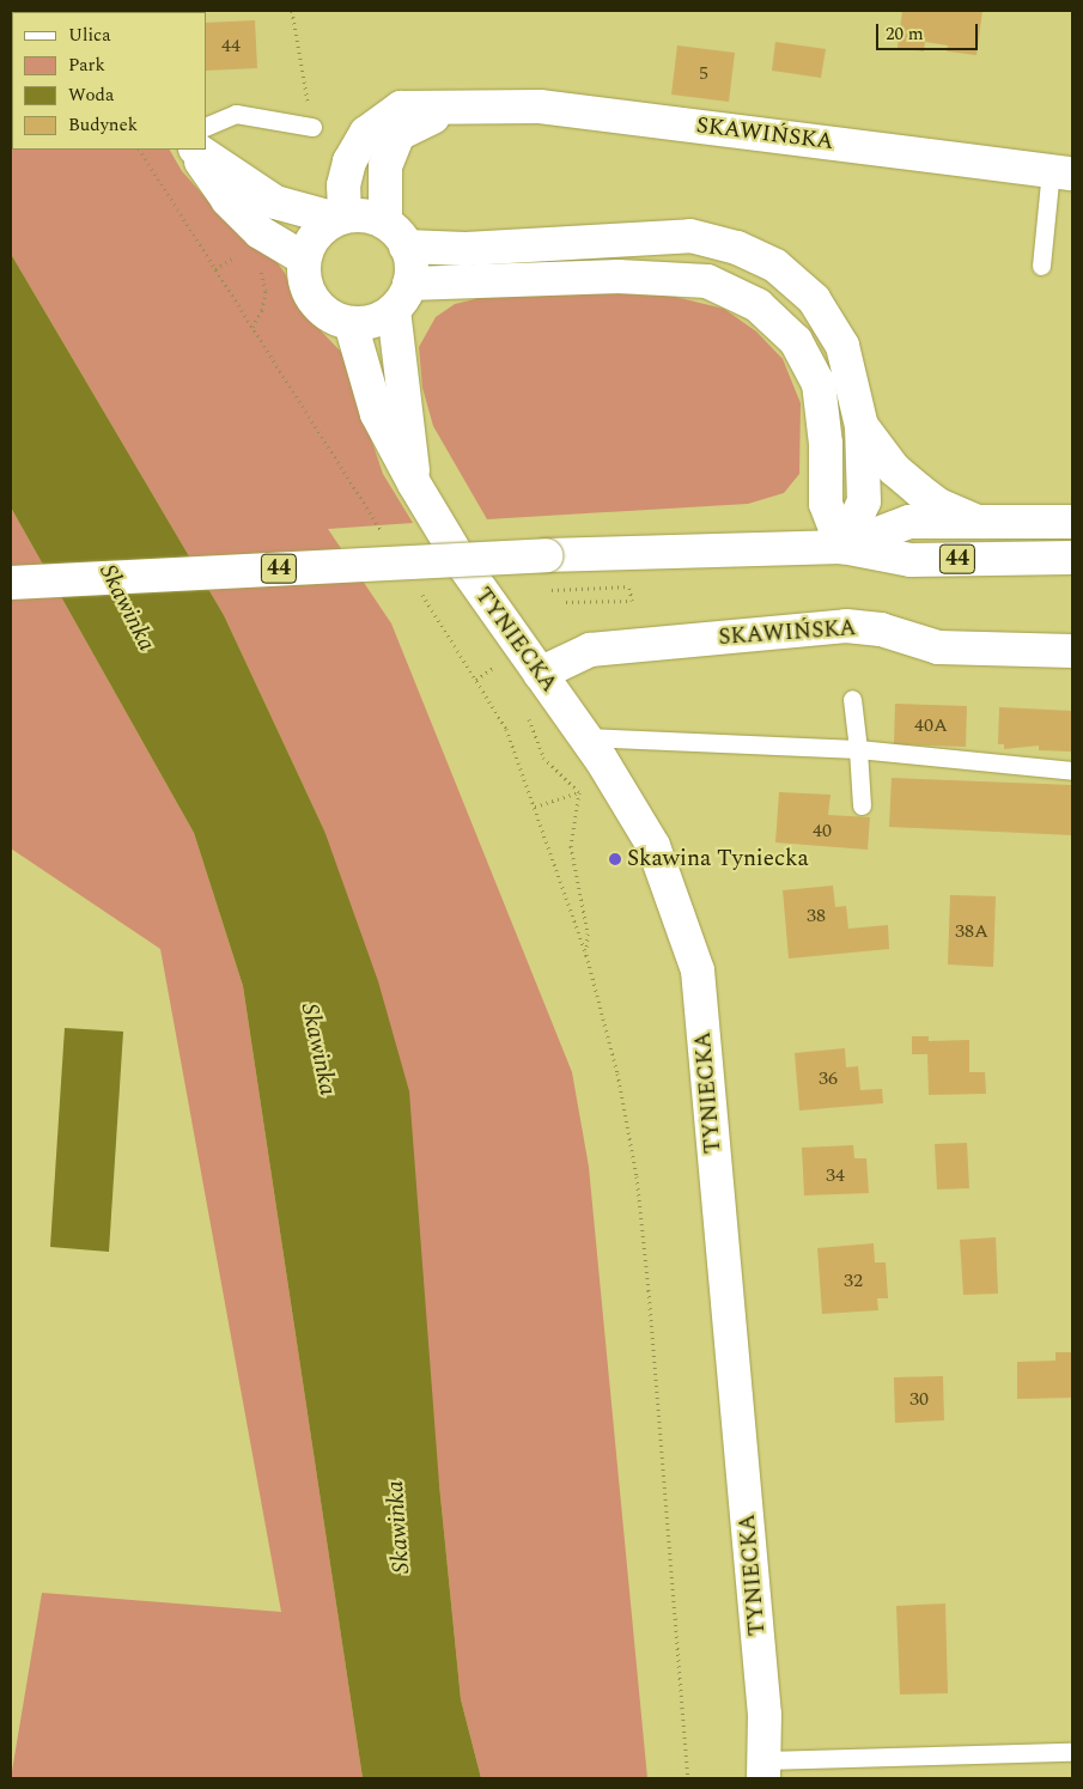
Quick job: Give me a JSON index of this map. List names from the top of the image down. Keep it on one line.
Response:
{"streets":{"street":["SKAWIŃSKA","44","TYNIECKA"]},"crossings":[["SKAWIŃSKA","TYNIECKA"]],"water":["Skawinka"],"places":["Skawina Tyniecka"],"house_numbers":["44","5","40A","40","38","38A","36","34","32","30"],"legend":["Ulica","Park","Woda","Budynek"],"scale_bar":"20 m"}
